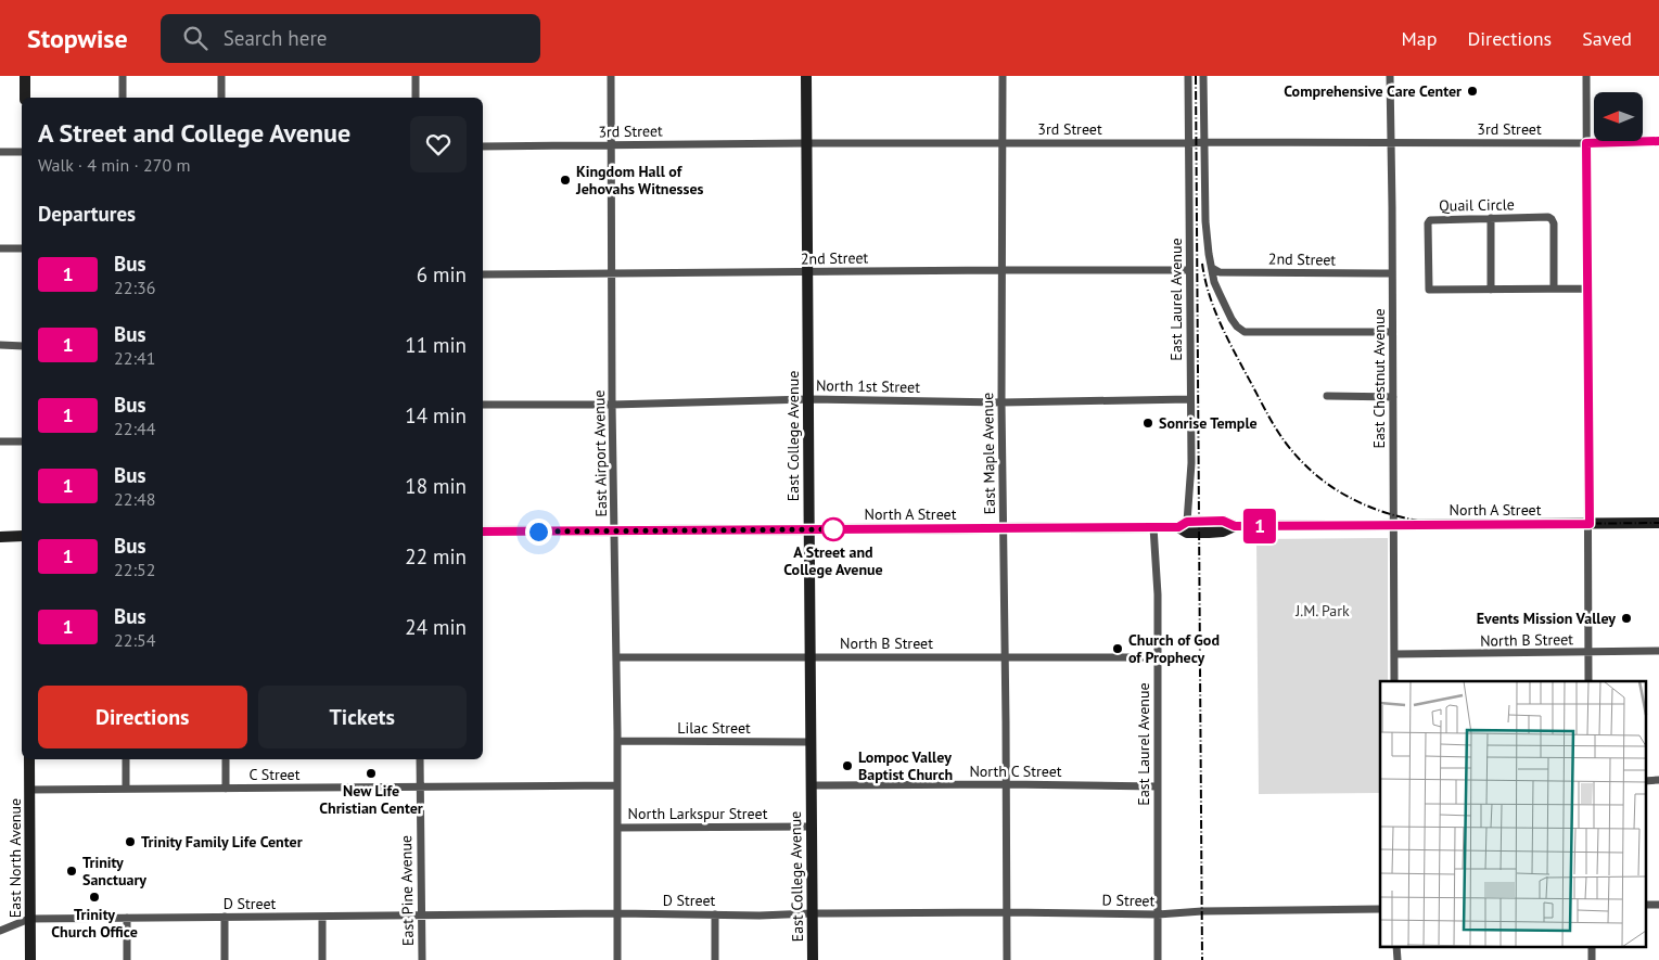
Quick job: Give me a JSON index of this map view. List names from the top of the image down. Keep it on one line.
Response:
{"streets":{"street":["3rd Street","Quail Circle","2nd Street","East Laurel Avenue","East Chestnut Avenue","North 1st Street","East College Avenue","East Airport Avenue","East Maple Avenue","North A Street","North B Street","Lilac Street","North C Street","C Street","North Larkspur Street","East North Avenue","East Pine Avenue","D Street"]},"crossings":[["3rd Street","East Laurel Avenue"],["3rd Street","East Chestnut Avenue"],["3rd Street","East College Avenue"],["3rd Street","East Airport Avenue"],["3rd Street","East Maple Avenue"],["2nd Street","East Laurel Avenue"],["2nd Street","East Chestnut Avenue"],["2nd Street","East College Avenue"],["2nd Street","East Airport Avenue"],["2nd Street","East Maple Avenue"],["East Laurel Avenue","East Chestnut Avenue"],["East Laurel Avenue","North 1st Street"],["East Laurel Avenue","North A Street"],["East Laurel Avenue","North B Street"],["East Laurel Avenue","North C Street"],["East Laurel Avenue","D Street"],["East Chestnut Avenue","North A Street"],["East Chestnut Avenue","North B Street"],["North 1st Street","East College Avenue"],["North 1st Street","East Airport Avenue"],["North 1st Street","East Maple Avenue"],["East College Avenue","North A Street"],["East College Avenue","North B Street"],["East College Avenue","Lilac Street"],["East College Avenue","North C Street"],["East College Avenue","North Larkspur Street"],["East College Avenue","D Street"],["East Airport Avenue","North A Street"],["East Airport Avenue","North B Street"],["East Airport Avenue","Lilac Street"],["East Airport Avenue","C Street"],["East Airport Avenue","North Larkspur Street"],["East Airport Avenue","D Street"],["East Maple Avenue","North A Street"],["East Maple Avenue","North B Street"],["East Maple Avenue","North C Street"],["East Maple Avenue","D Street"],["C Street","East North Avenue"],["C Street","East Pine Avenue"],["East North Avenue","D Street"],["East Pine Avenue","D Street"]],"parks":["J.M. Park"],"places":["Comprehensive Care Center","Kingdom Hall of Jehovahs Witnesses","Sonrise Temple","A Street and College Avenue","Events Mission Valley","Church of God of Prophecy","Lompoc Valley Baptist Church","New Life Christian Center","Trinity Family Life Center","Trinity Sanctuary","Trinity Church Office"],"lines":["bus line 1"],"north":"left","page":{"header":"Stopwise","search":"Search here","nav":["Map","Directions","Saved"],"on_map":"1","heading":[["A Street and College Avenue","Walk · 4 min · 270 m"],"Departures"],"list":[{"mark":"1","name":"Bus","note":"22:36","value":"6 min"},{"mark":"1","name":"Bus","note":"22:41","value":"11 min"},{"mark":"1","name":"Bus","note":"22:44","value":"14 min"},{"mark":"1","name":"Bus","note":"22:48","value":"18 min"},{"mark":"1","name":"Bus","note":"22:52","value":"22 min"},{"mark":"1","name":"Bus","note":"22:54","value":"24 min"}],"buttons":["Directions","Tickets"]}}
